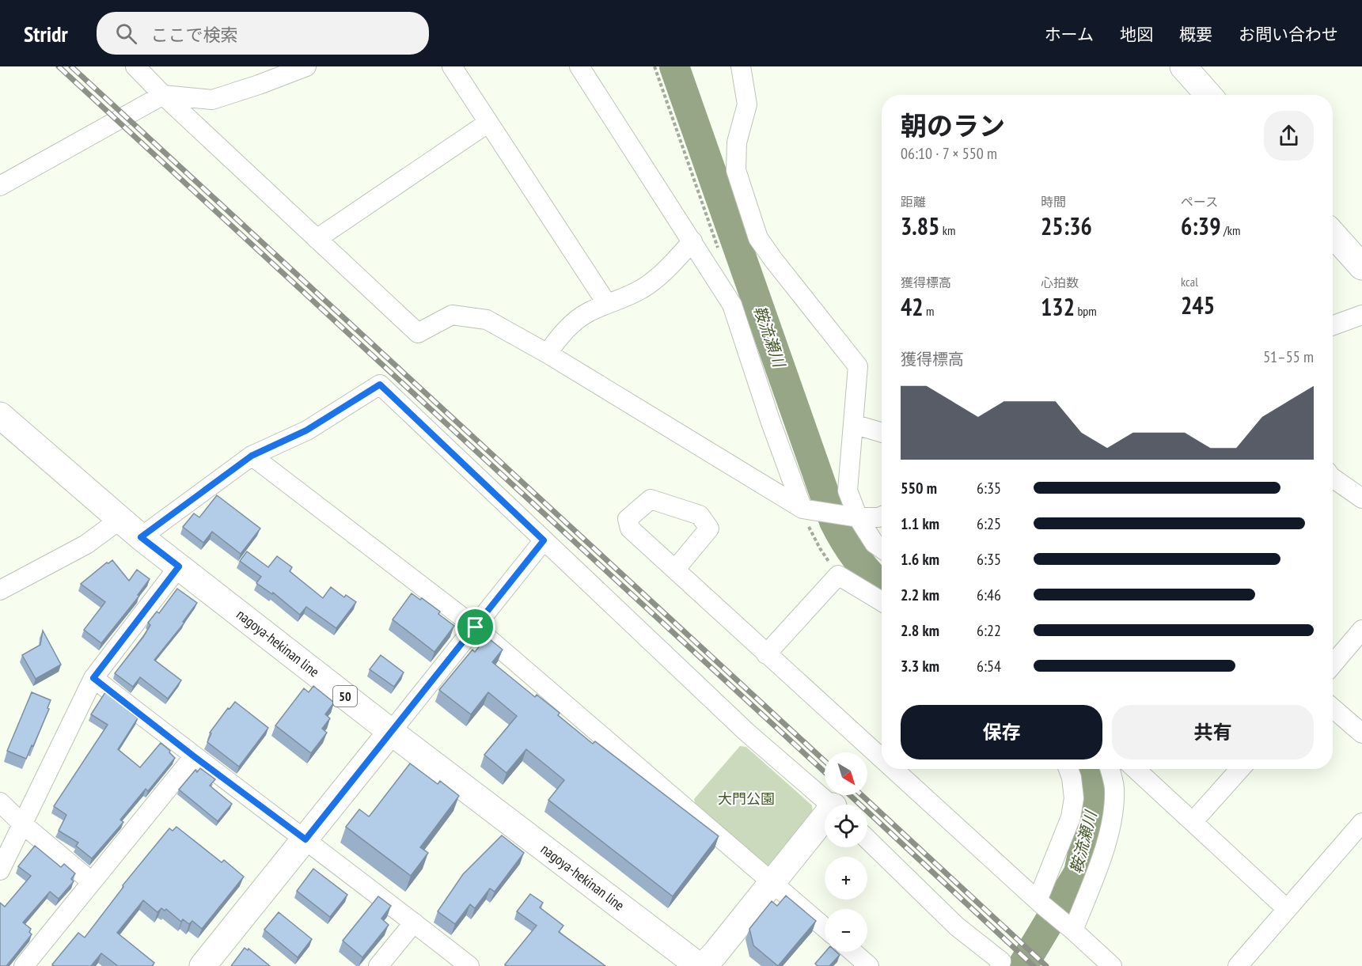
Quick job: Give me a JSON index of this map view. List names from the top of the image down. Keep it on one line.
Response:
{"streets":{"main road":["nagoya-hekinan line","50"]},"water":["鞍流瀬川"],"parks":["大門公園"],"north":"bottom right","page":{"header":"Stridr","search":"ここで検索","nav":["ホーム","地図","概要","お問い合わせ"],"heading":["朝のラン","06:10 · 7 × 550 m"],"stats":[["距離","3.85 km"],["時間","25:36"],["ペース","6:39 /km"],["獲得標高","42 m"],["心拍数","132 bpm"],["kcal","245"]],"chart":["獲得標高","51–55 m"],"list":[{"name":"550 m","note":"6:35"},{"name":"1.1 km","note":"6:25"},{"name":"1.6 km","note":"6:35"},{"name":"2.2 km","note":"6:46"},{"name":"2.8 km","note":"6:22"},{"name":"3.3 km","note":"6:54"}],"buttons":["保存","共有"],"map_buttons":["+","−"]}}
